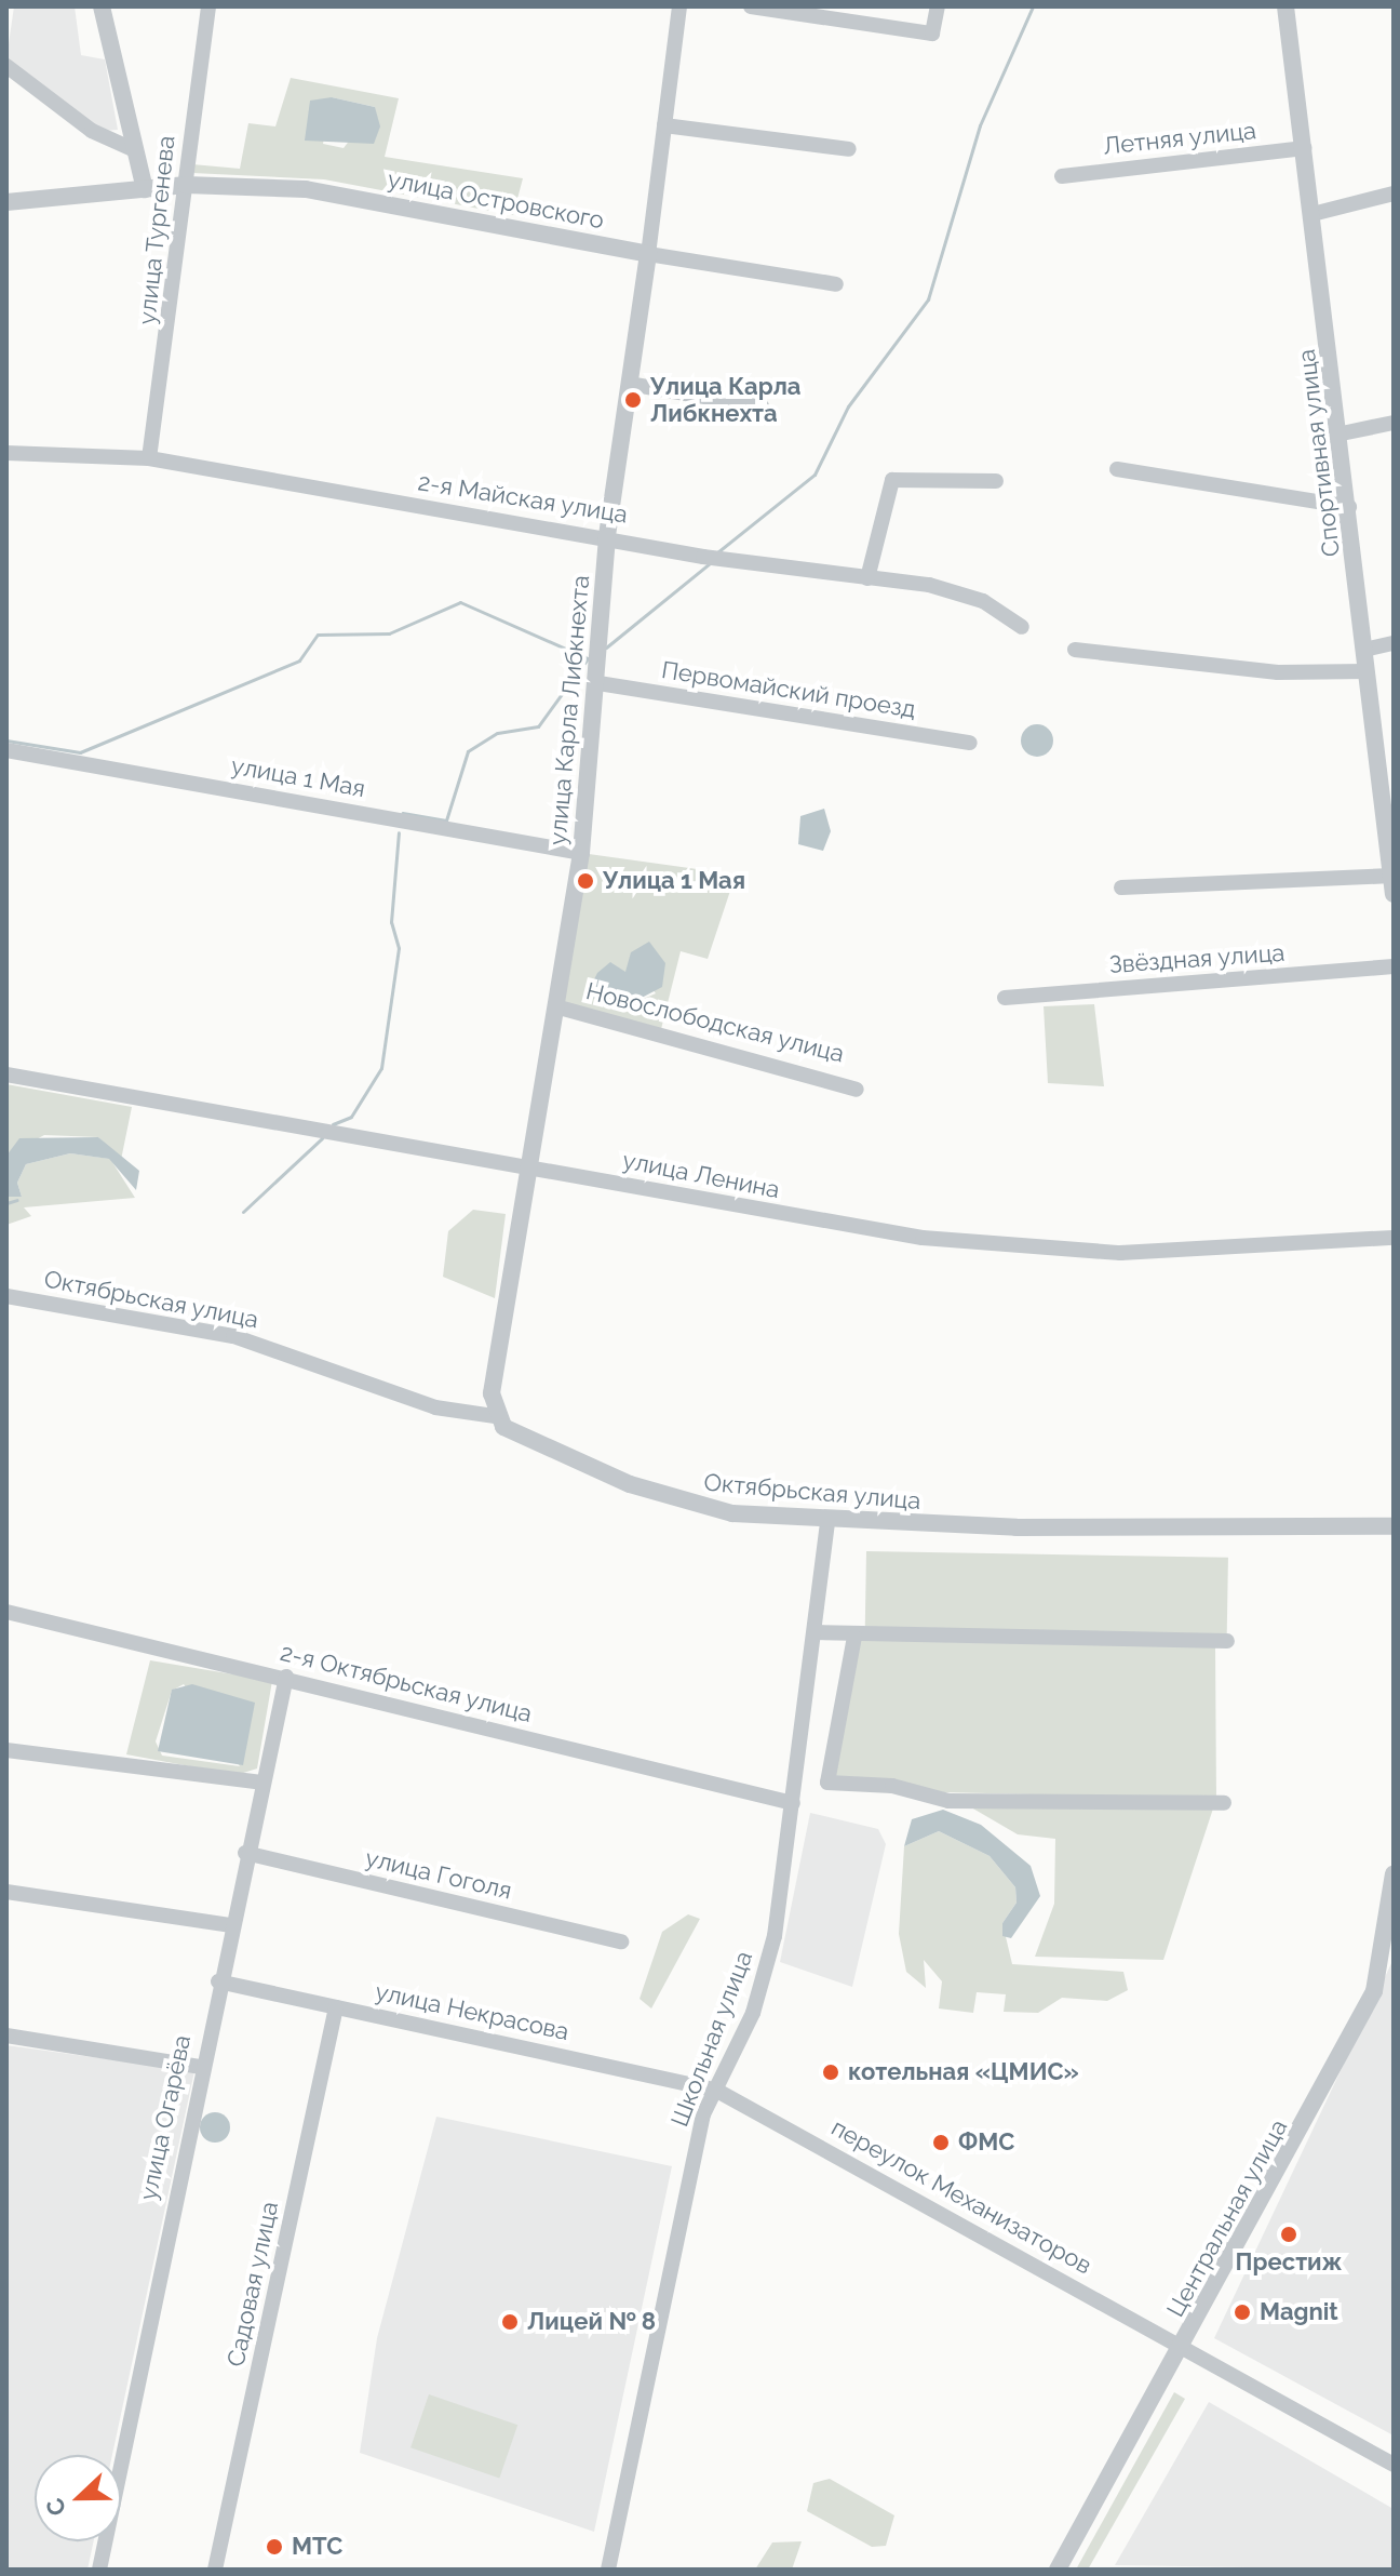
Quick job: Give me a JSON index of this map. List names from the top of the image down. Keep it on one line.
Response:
{"streets":{"street":["Летняя улица","улица Островского","улица Тургенева","Спортивная улица","2-я Майская улица","Первомайский проезд","улица Карла Либкнехта","улица 1 Мая","Звёздная улица","Новослободская улица","улица Ленина","Октябрьская улица","2-я Октябрьская улица","улица Гоголя","улица Некрасова","Школьная улица","улица Огарёва","переулок Механизаторов","Центральная улица","Садовая улица"]},"crossings":[["Летняя улица","Спортивная улица"],["улица Островского","улица Тургенева"],["улица Островского","улица Карла Либкнехта"],["улица Тургенева","2-я Майская улица"],["2-я Майская улица","улица Карла Либкнехта"],["Первомайский проезд","улица Карла Либкнехта"],["улица Карла Либкнехта","улица 1 Мая"],["улица Карла Либкнехта","Новослободская улица"],["улица Карла Либкнехта","улица Ленина"],["улица Карла Либкнехта","Октябрьская улица"],["Октябрьская улица","Школьная улица"],["2-я Октябрьская улица","Школьная улица"],["2-я Октябрьская улица","улица Огарёва"],["улица Гоголя","улица Огарёва"],["улица Некрасова","Школьная улица"],["улица Некрасова","улица Огарёва"],["улица Некрасова","переулок Механизаторов"],["улица Некрасова","Садовая улица"],["Школьная улица","переулок Механизаторов"],["переулок Механизаторов","Центральная улица"]],"places":["Улица Карла Либкнехта","Улица 1 Мая","котельная «ЦМИС»","ФМС","Престиж","Magnit","Лицей № 8","МТС"],"north":"left"}
